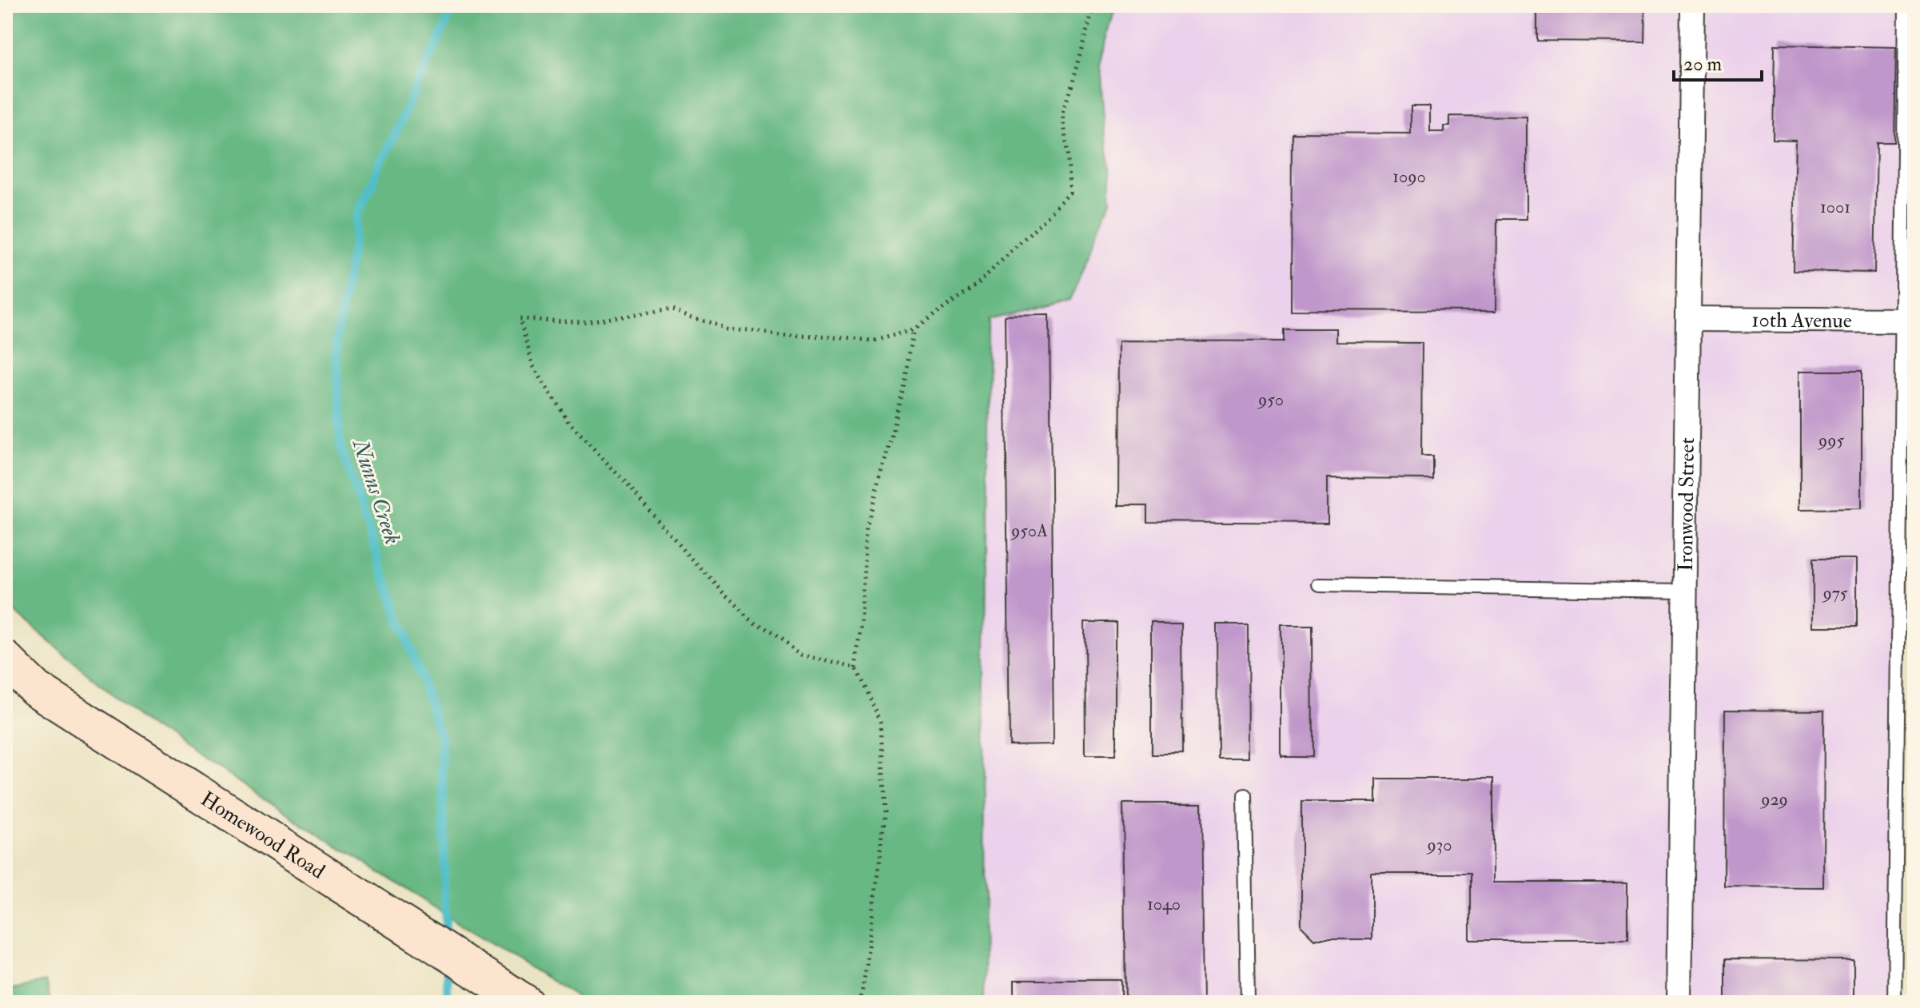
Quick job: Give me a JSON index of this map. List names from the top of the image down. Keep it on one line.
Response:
{"streets":{"main road":["Homewood Road"],"street":["10th Avenue","Ironwood Street"]},"crossings":[["10th Avenue","Ironwood Street"]],"water":["Nunns Creek"],"house_numbers":["1090","1001","950","995","950A","975","929","930","1040"],"scale_bar":"20 m"}
